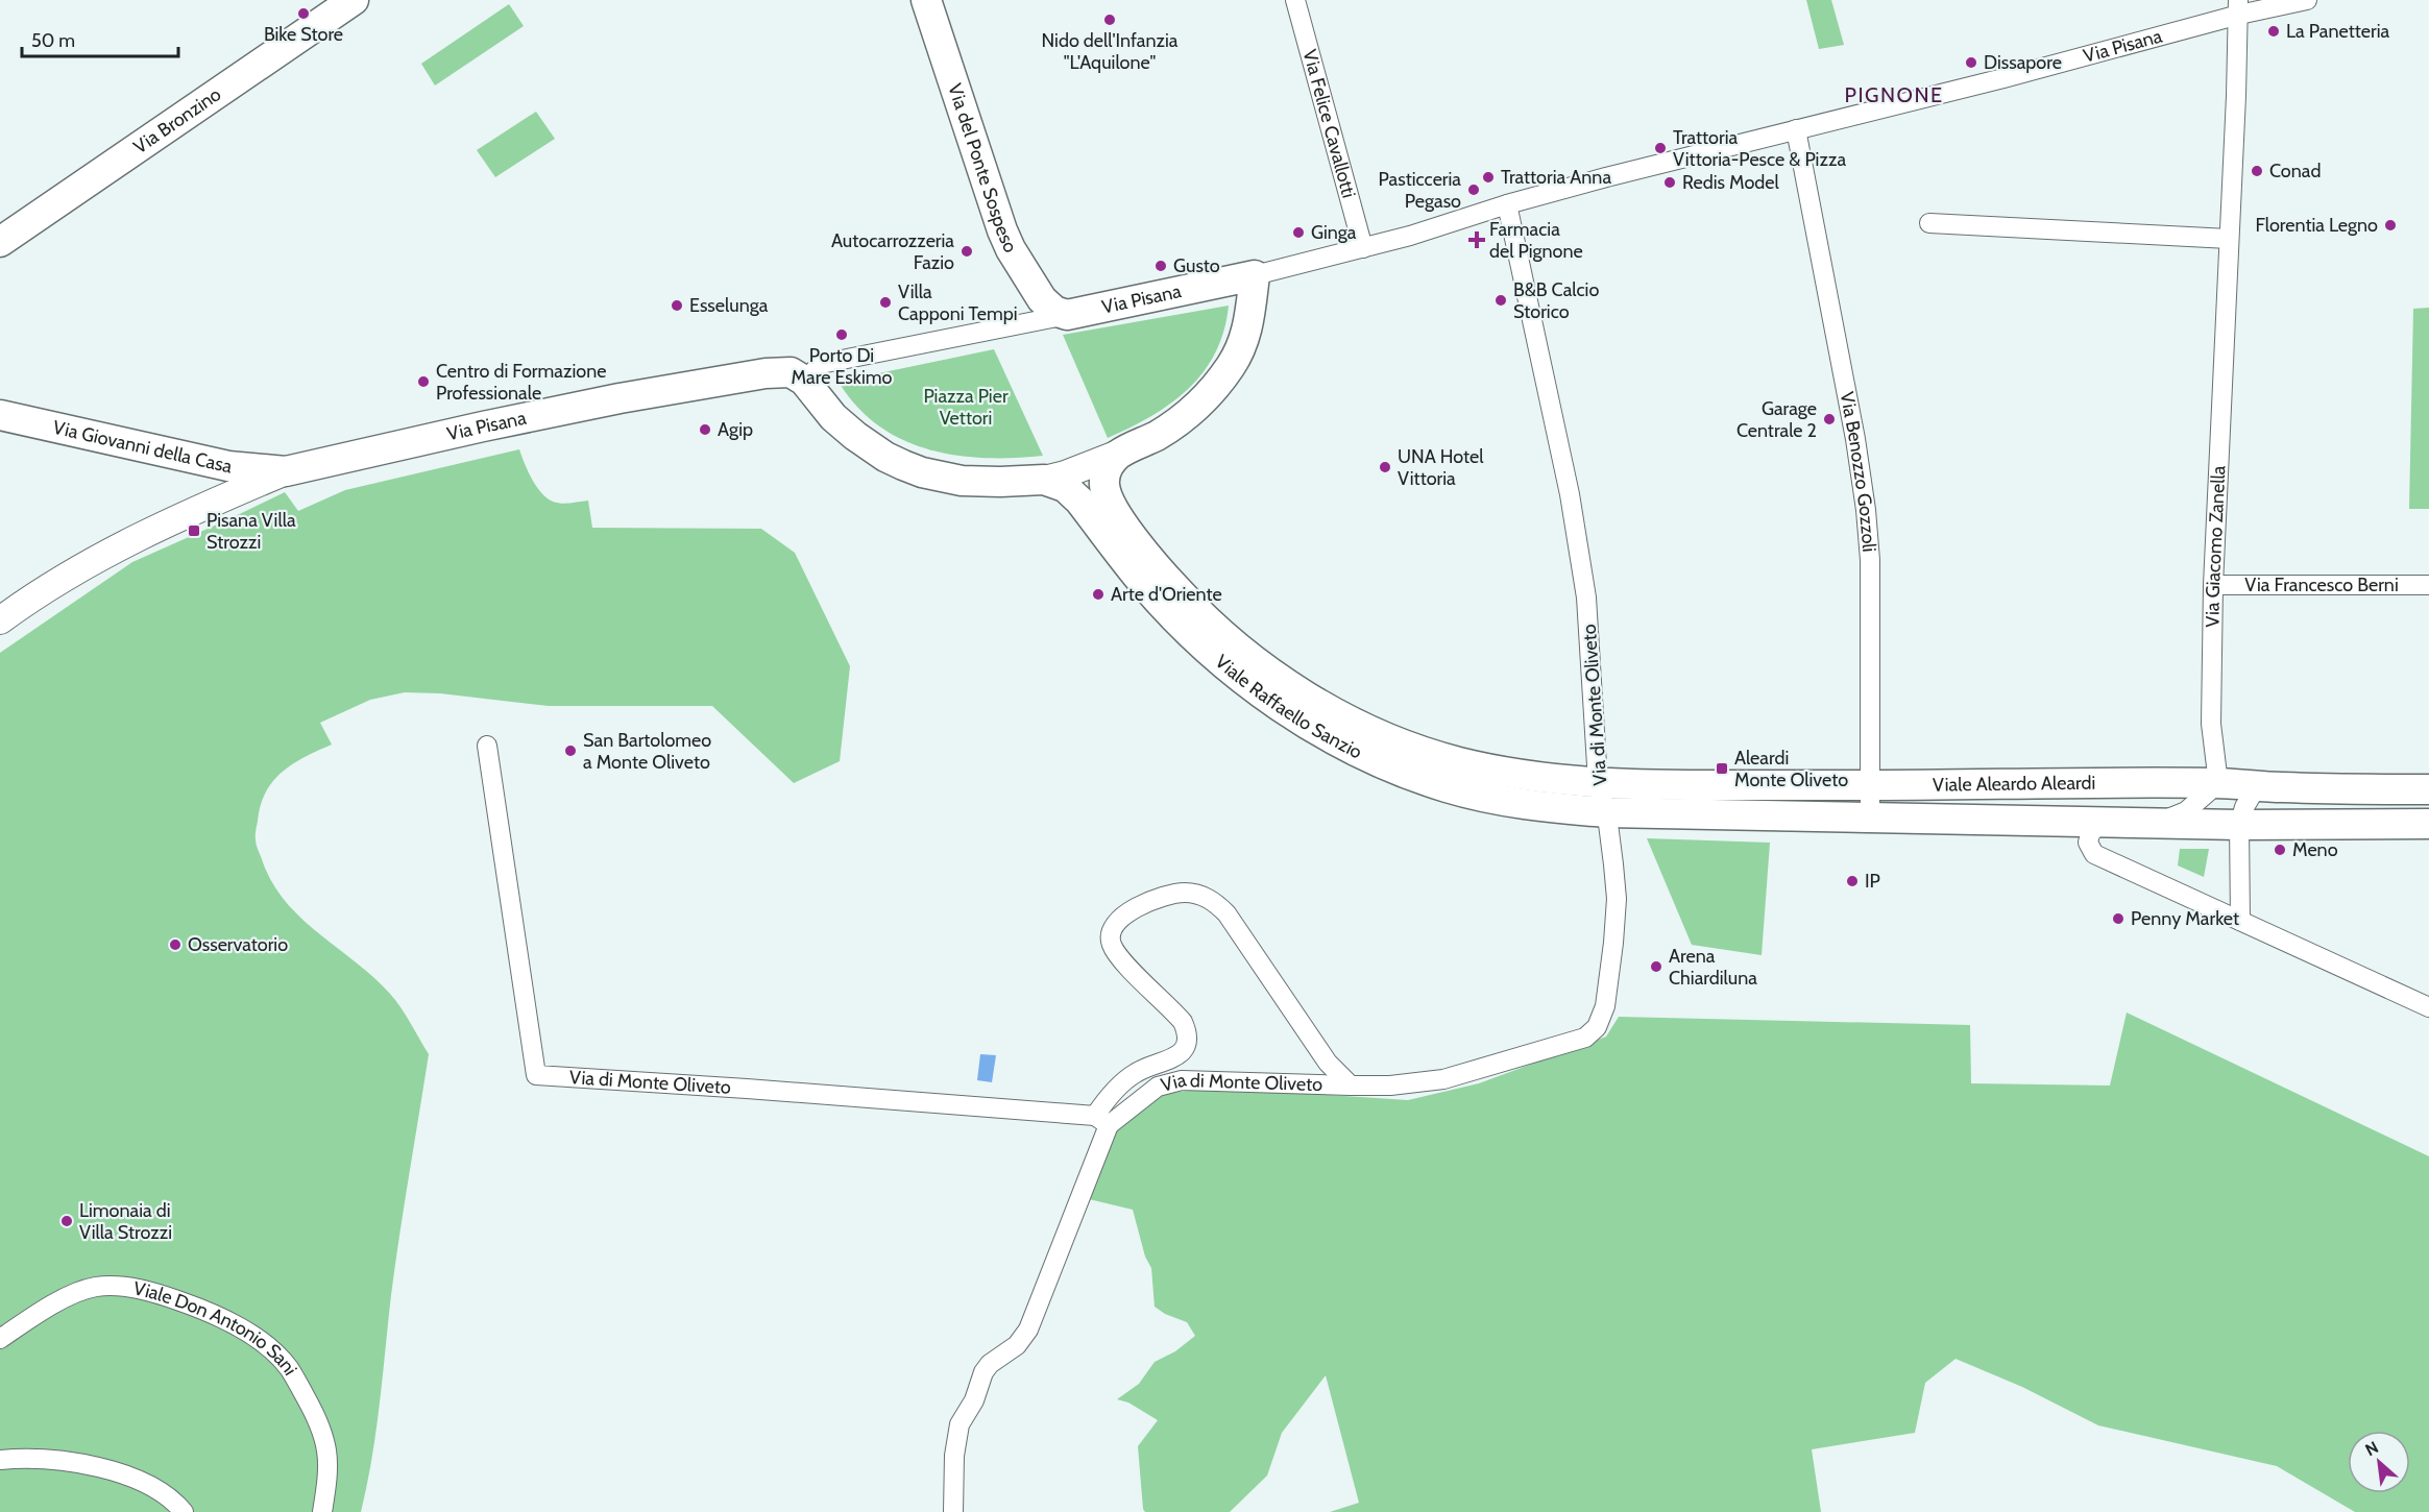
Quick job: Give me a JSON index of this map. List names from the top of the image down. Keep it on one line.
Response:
{"streets":{"main road":["Via Pisana","Via Bronzino","Via del Ponte Sospeso","Via Giovanni della Casa","Viale Raffaello Sanzio","Viale Aleardo Aleardi"],"street":["Via Felice Cavallotti","Via Benozzo Gozzoli","Via Giacomo Zanella","Via Francesco Berni","Via di Monte Oliveto","Viale Don Antonio Sani"]},"crossings":[["Via Pisana","Via Felice Cavallotti"],["Via Pisana","Via del Ponte Sospeso"],["Via Pisana","Via Giovanni della Casa"],["Via Pisana","Via Benozzo Gozzoli"],["Via Pisana","Via Giacomo Zanella"],["Via Pisana","Via di Monte Oliveto"],["Via Benozzo Gozzoli","Viale Aleardo Aleardi"],["Via Giacomo Zanella","Via Francesco Berni"],["Via Giacomo Zanella","Viale Aleardo Aleardi"],["Viale Raffaello Sanzio","Via di Monte Oliveto"],["Viale Raffaello Sanzio","Viale Aleardo Aleardi"],["Via di Monte Oliveto","Viale Aleardo Aleardi"]],"districts":["PIGNONE"],"parks":["Piazza Pier Vettori"],"places":{"other":["Bike Store","Nido dell'Infanzia \"L'Aquilone\"","La Panetteria","Dissapore","Trattoria Vittoria-Pesce & Pizza","Conad","Trattoria Anna","Redis Model","Pasticceria Pegaso","Florentia Legno","Ginga","Autocarrozzeria Fazio","Gusto","B&B Calcio Storico","Villa Capponi Tempi","Esselunga","Porto Di Mare Eskimo","Centro di Formazione Professionale","Garage Centrale 2","Agip","UNA Hotel Vittoria","Arte d'Oriente","San Bartolomeo a Monte Oliveto","Meno","IP","Penny Market","Osservatorio","Arena Chiardiluna","Limonaia di Villa Strozzi"],"health":["Farmacia del Pignone"],"transit":["Pisana Villa Strozzi","Aleardi Monte Oliveto"]},"scale_bar":"50 m","north":"top left"}
